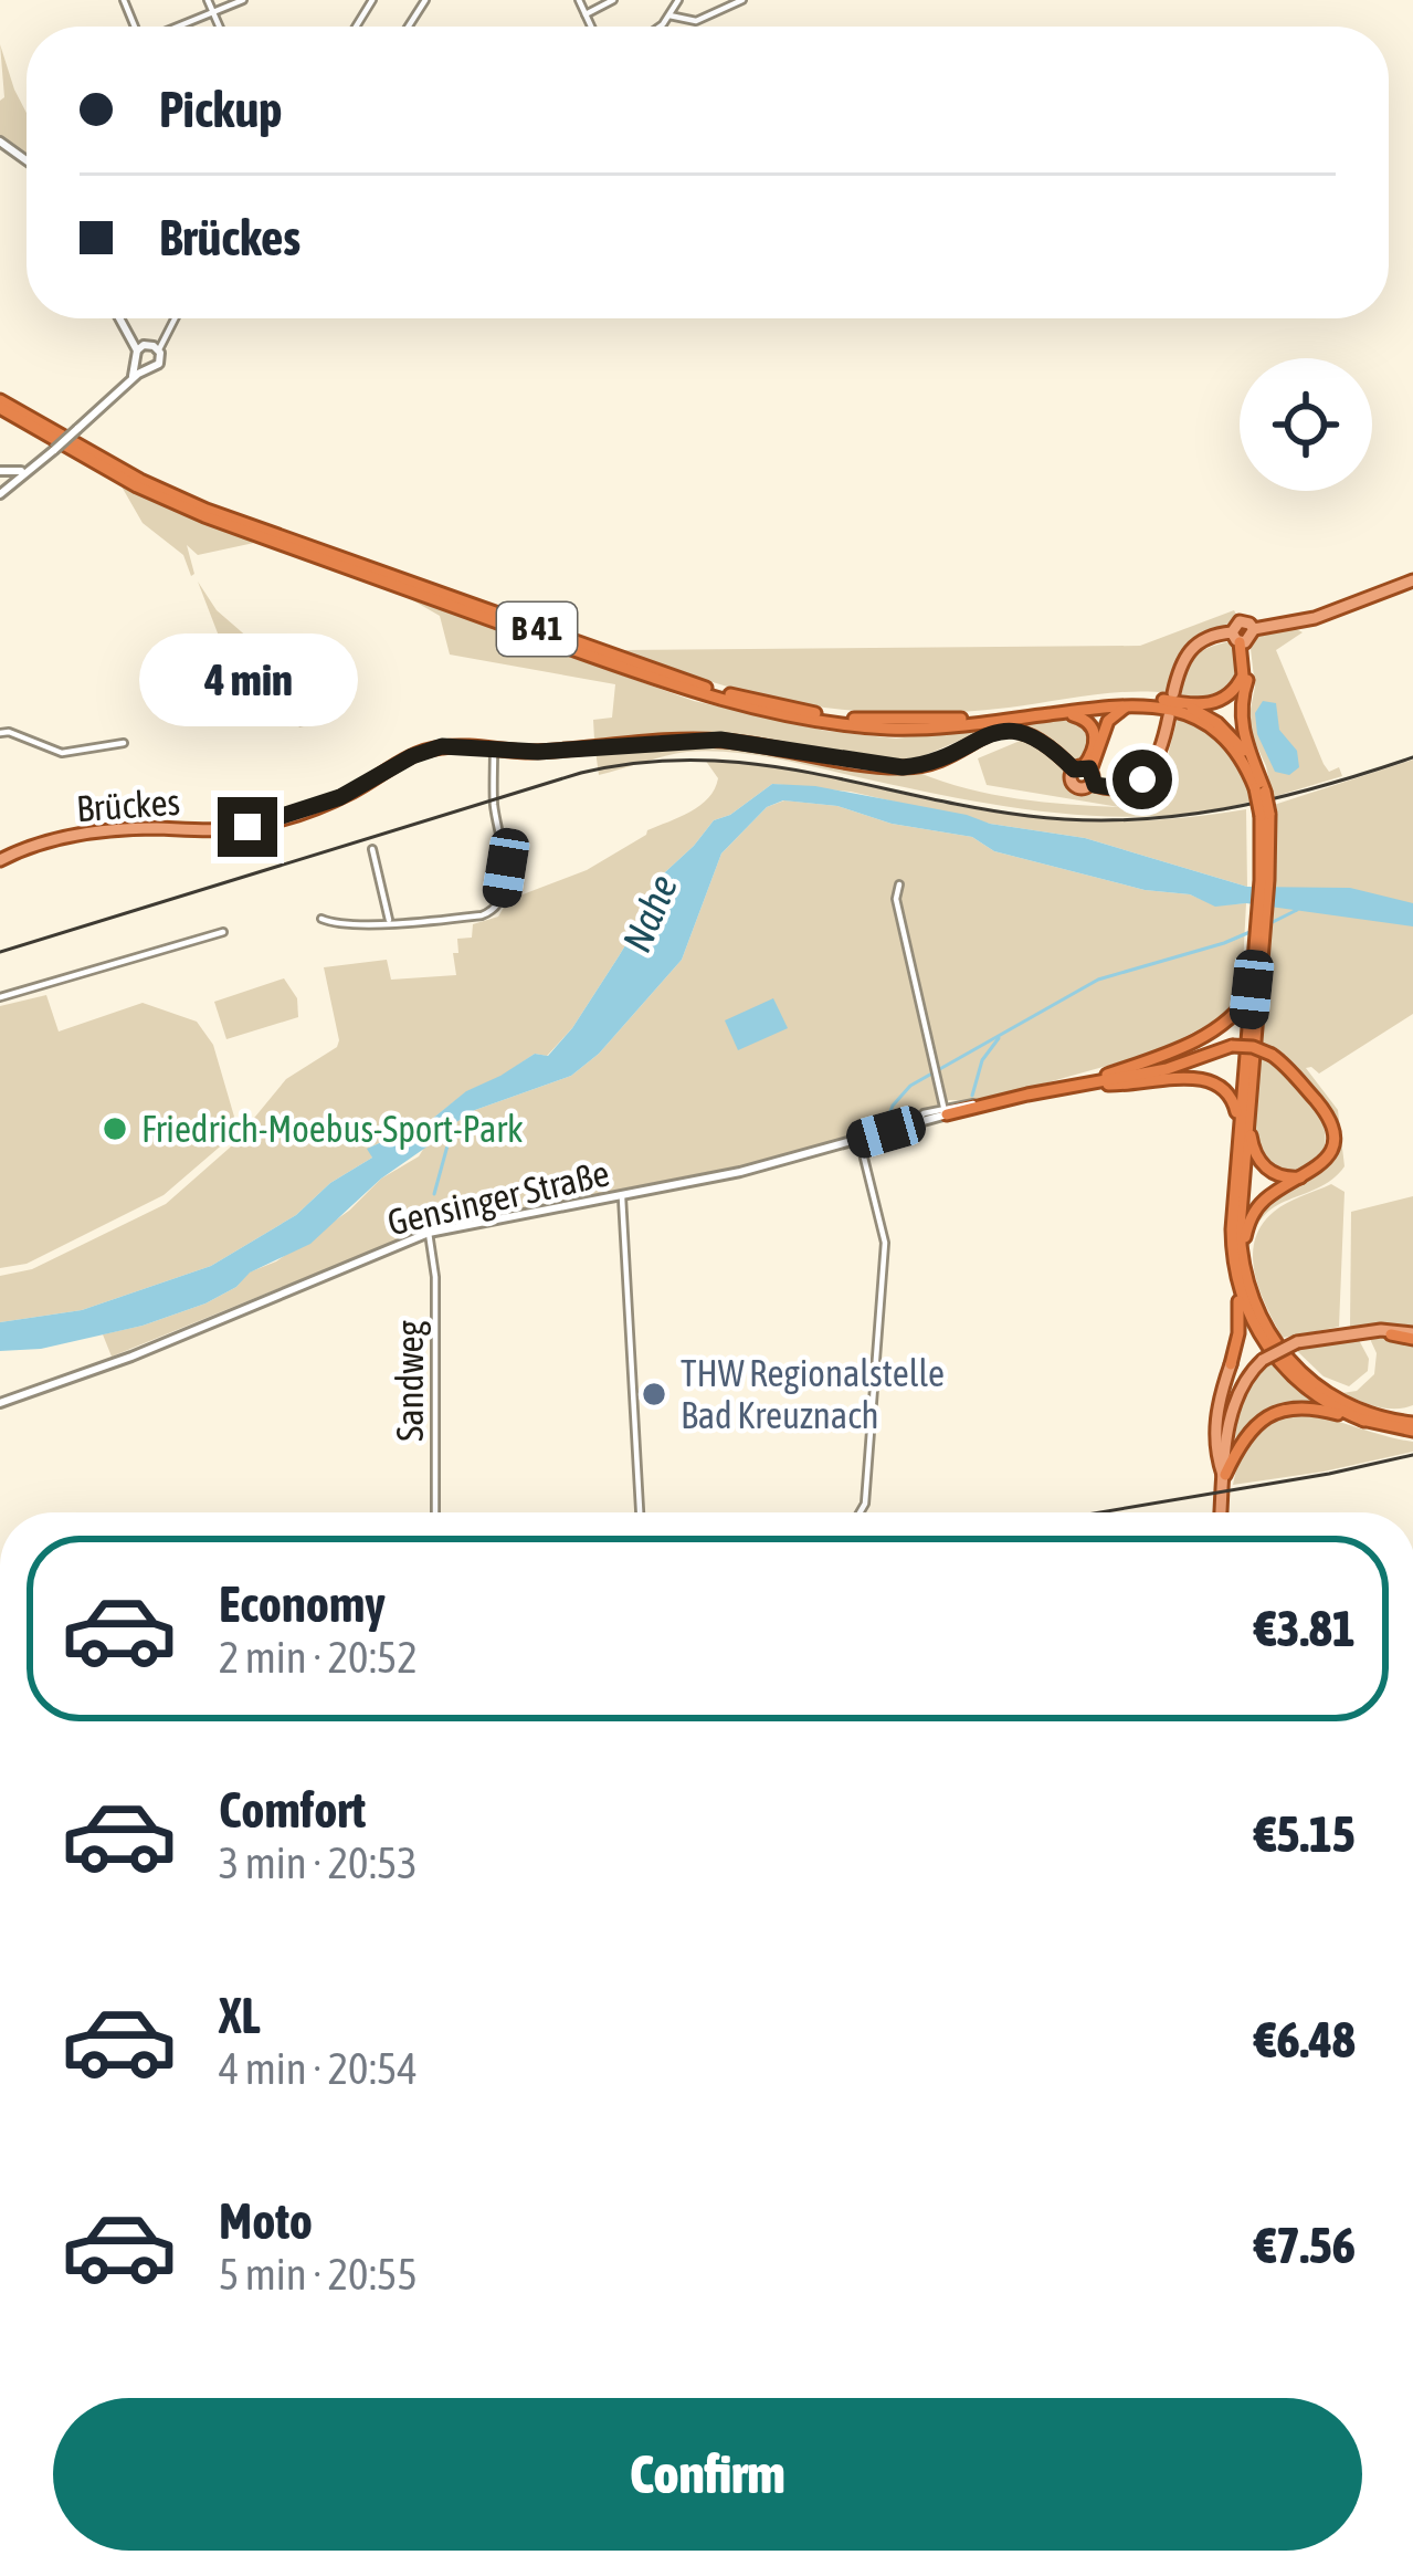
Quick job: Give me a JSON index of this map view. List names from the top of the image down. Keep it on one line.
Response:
{"streets":{"highway":["B 41"],"main road":["Brückes"],"street":["Gensinger Straße","Sandweg"]},"crossings":[["Gensinger Straße","Sandweg"]],"water":["Nahe"],"places":["Friedrich-Moebus-Sport-Park","THW Regionalstelle Bad Kreuznach"],"page":{"banner":["Pickup","Brückes"],"bubble":"4 min","list":[{"name":"Economy","note":"2 min · 20:52","value":"€3.81"},{"name":"Comfort","note":"3 min · 20:53","value":"€5.15"},{"name":"XL","note":"4 min · 20:54","value":"€6.48"},{"name":"Moto","note":"5 min · 20:55","value":"€7.56"}],"buttons":"Confirm"}}
